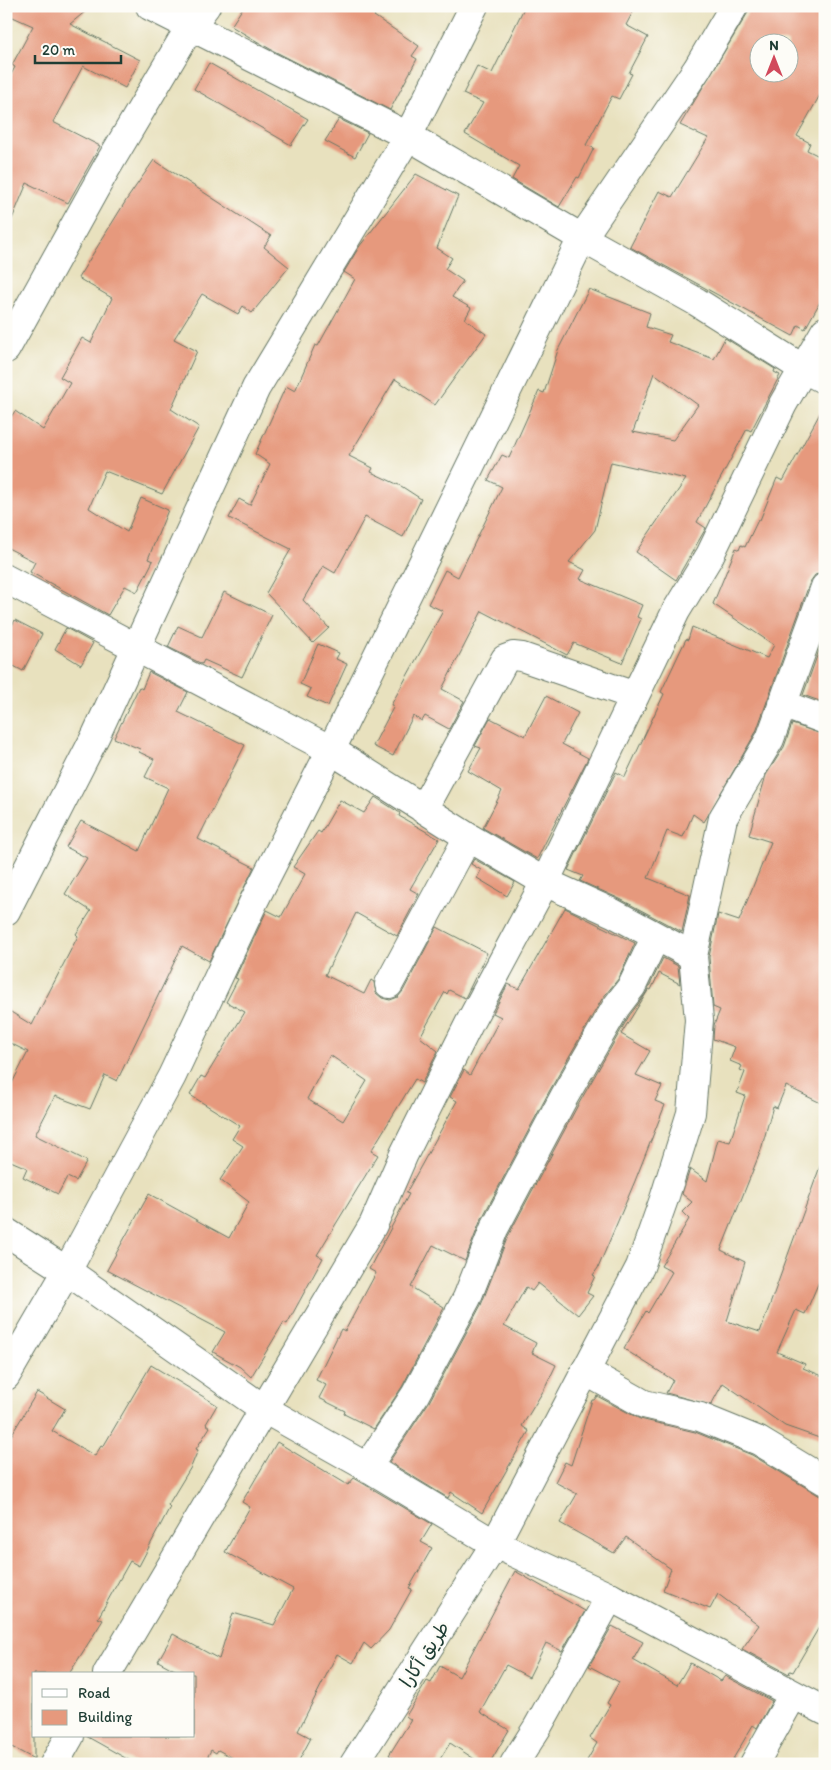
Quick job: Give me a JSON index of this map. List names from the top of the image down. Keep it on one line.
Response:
{"streets":{"street":["طريق أكارا"]},"legend":["Road","Building"],"scale_bar":"20 m","north":"top"}
